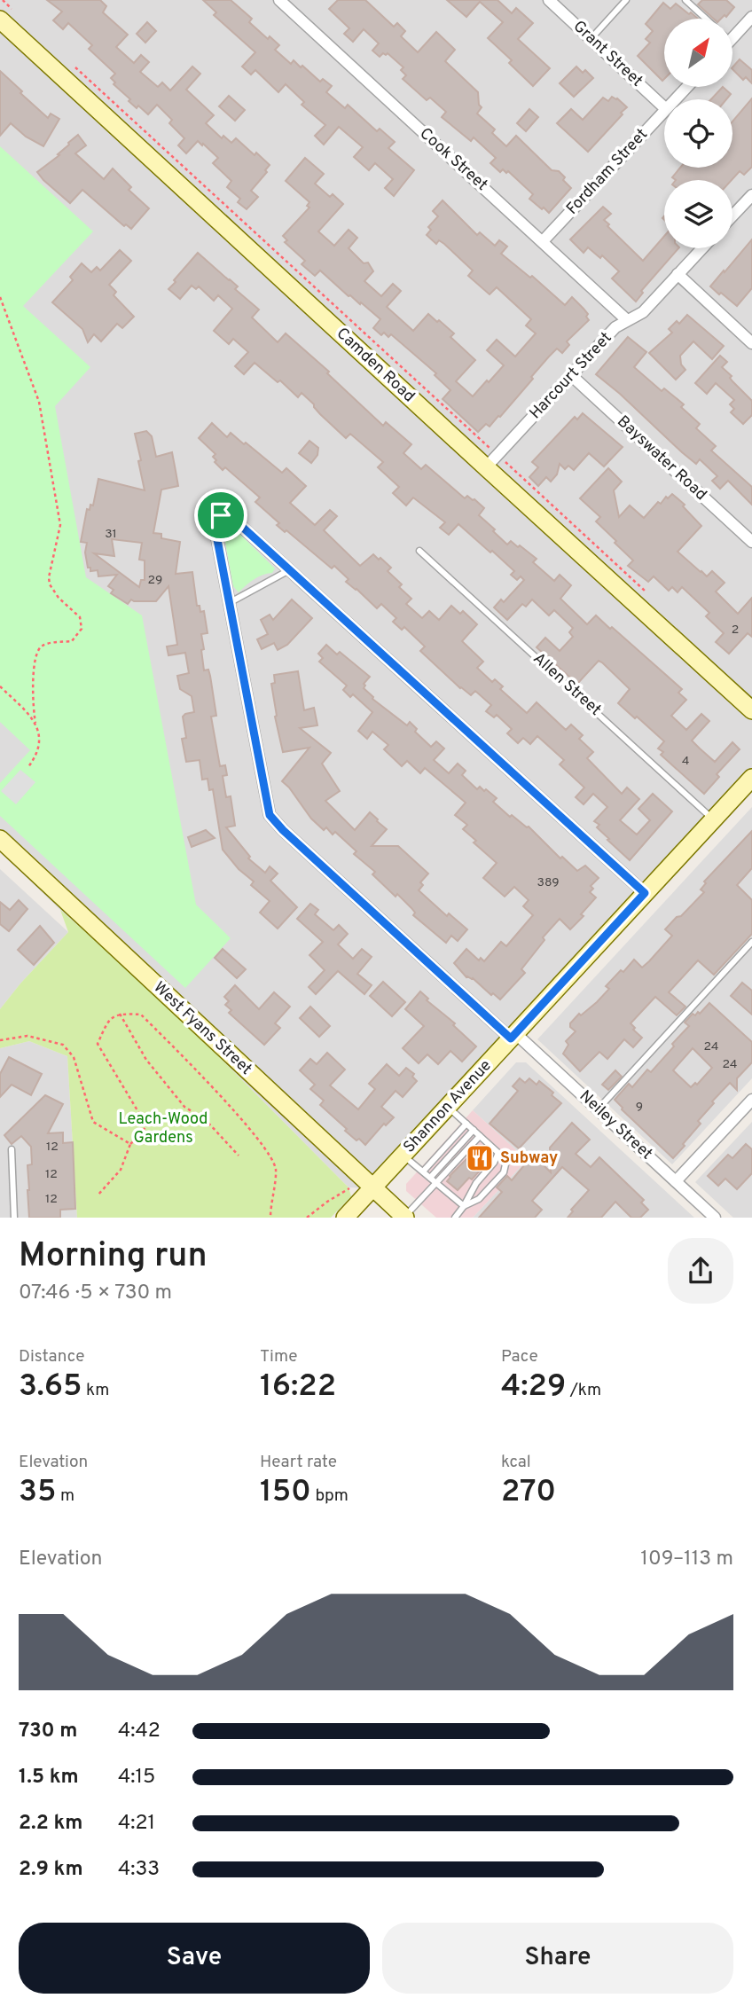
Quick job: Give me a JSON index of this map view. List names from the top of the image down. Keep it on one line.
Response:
{"streets":{"street":["Grant Street","Cook Street","Fordham Street","Camden Road","Harcourt Street","Bayswater Road","West Fyans Street","Shannon Avenue","Neiley Street"],"lane":["Allen Street"]},"crossings":[["Cook Street","Fordham Street"],["Cook Street","Harcourt Street"],["Camden Road","Harcourt Street"],["Harcourt Street","Bayswater Road"],["Allen Street","Shannon Avenue"],["West Fyans Street","Shannon Avenue"],["Shannon Avenue","Neiley Street"]],"parks":["Leach-Wood Gardens"],"places":{"restaurant":["Subway"]},"house_numbers":["31","29","2","4","389","24","24","9","12","12","12"],"north":"top right","page":{"heading":["Morning run","07:46 · 5 × 730 m"],"stats":[["Distance","3.65 km"],["Time","16:22"],["Pace","4:29 /km"],["Elevation","35 m"],["Heart rate","150 bpm"],["kcal","270"]],"chart":["Elevation","109–113 m"],"list":[{"name":"730 m","note":"4:42"},{"name":"1.5 km","note":"4:15"},{"name":"2.2 km","note":"4:21"},{"name":"2.9 km","note":"4:33"}],"buttons":["Save","Share"]}}
